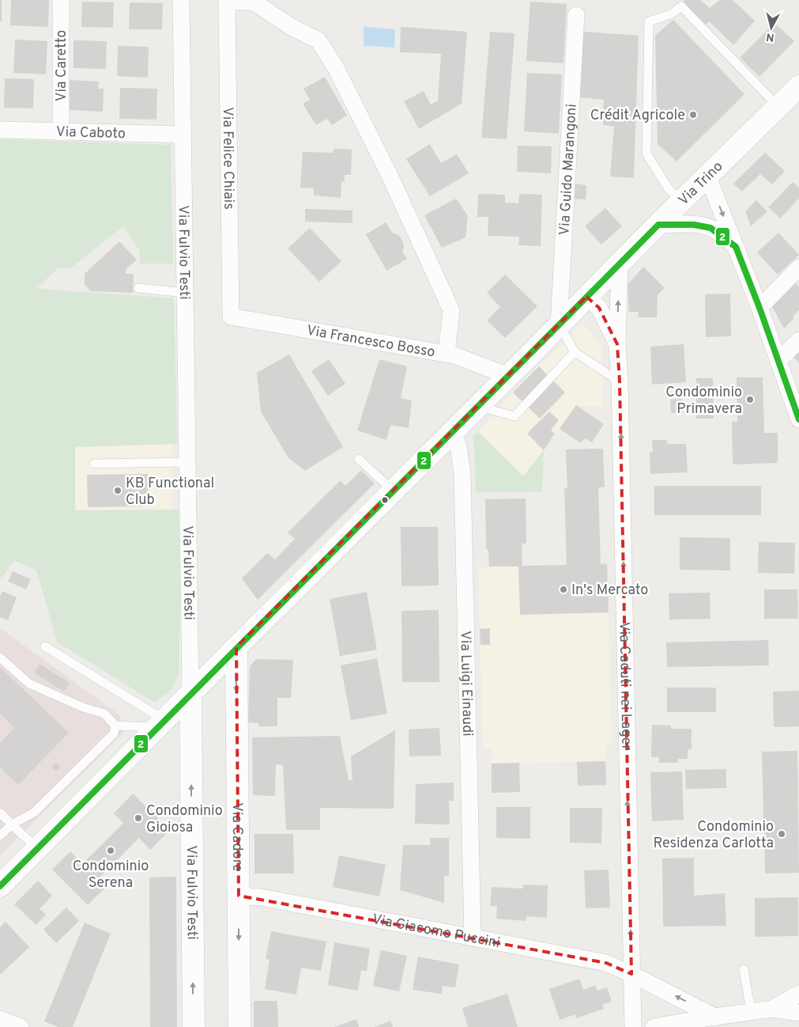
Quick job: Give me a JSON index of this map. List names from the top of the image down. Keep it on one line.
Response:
{"streets":{"main road":["Via Trino","Via Fulvio Testi","Via Cadore"],"street":["Via Caretto","Via Caboto","Via Felice Chiais","Via Guido Marangoni","Via Francesco Bosso","Via Luigi Einaudi","Via Caduti nei Lager","Via Giacomo Puccini"]},"crossings":[["Via Caretto","Via Caboto"],["Via Caboto","Via Fulvio Testi"],["Via Felice Chiais","Via Francesco Bosso"],["Via Guido Marangoni","Via Trino"],["Via Trino","Via Fulvio Testi"],["Via Trino","Via Francesco Bosso"],["Via Trino","Via Luigi Einaudi"],["Via Trino","Via Caduti nei Lager"],["Via Trino","Via Cadore"],["Via Luigi Einaudi","Via Giacomo Puccini"],["Via Caduti nei Lager","Via Giacomo Puccini"],["Via Cadore","Via Giacomo Puccini"]],"one_way":["Via Caduti nei Lager","Via Cadore"],"places":["Crédit Agricole","Condominio Primavera","KB Functional Club","In's Mercato","Condominio Gioiosa","Condominio Residenza Carlotta","Condominio Serena"],"lines":["transit line 2"],"north":"bottom"}
